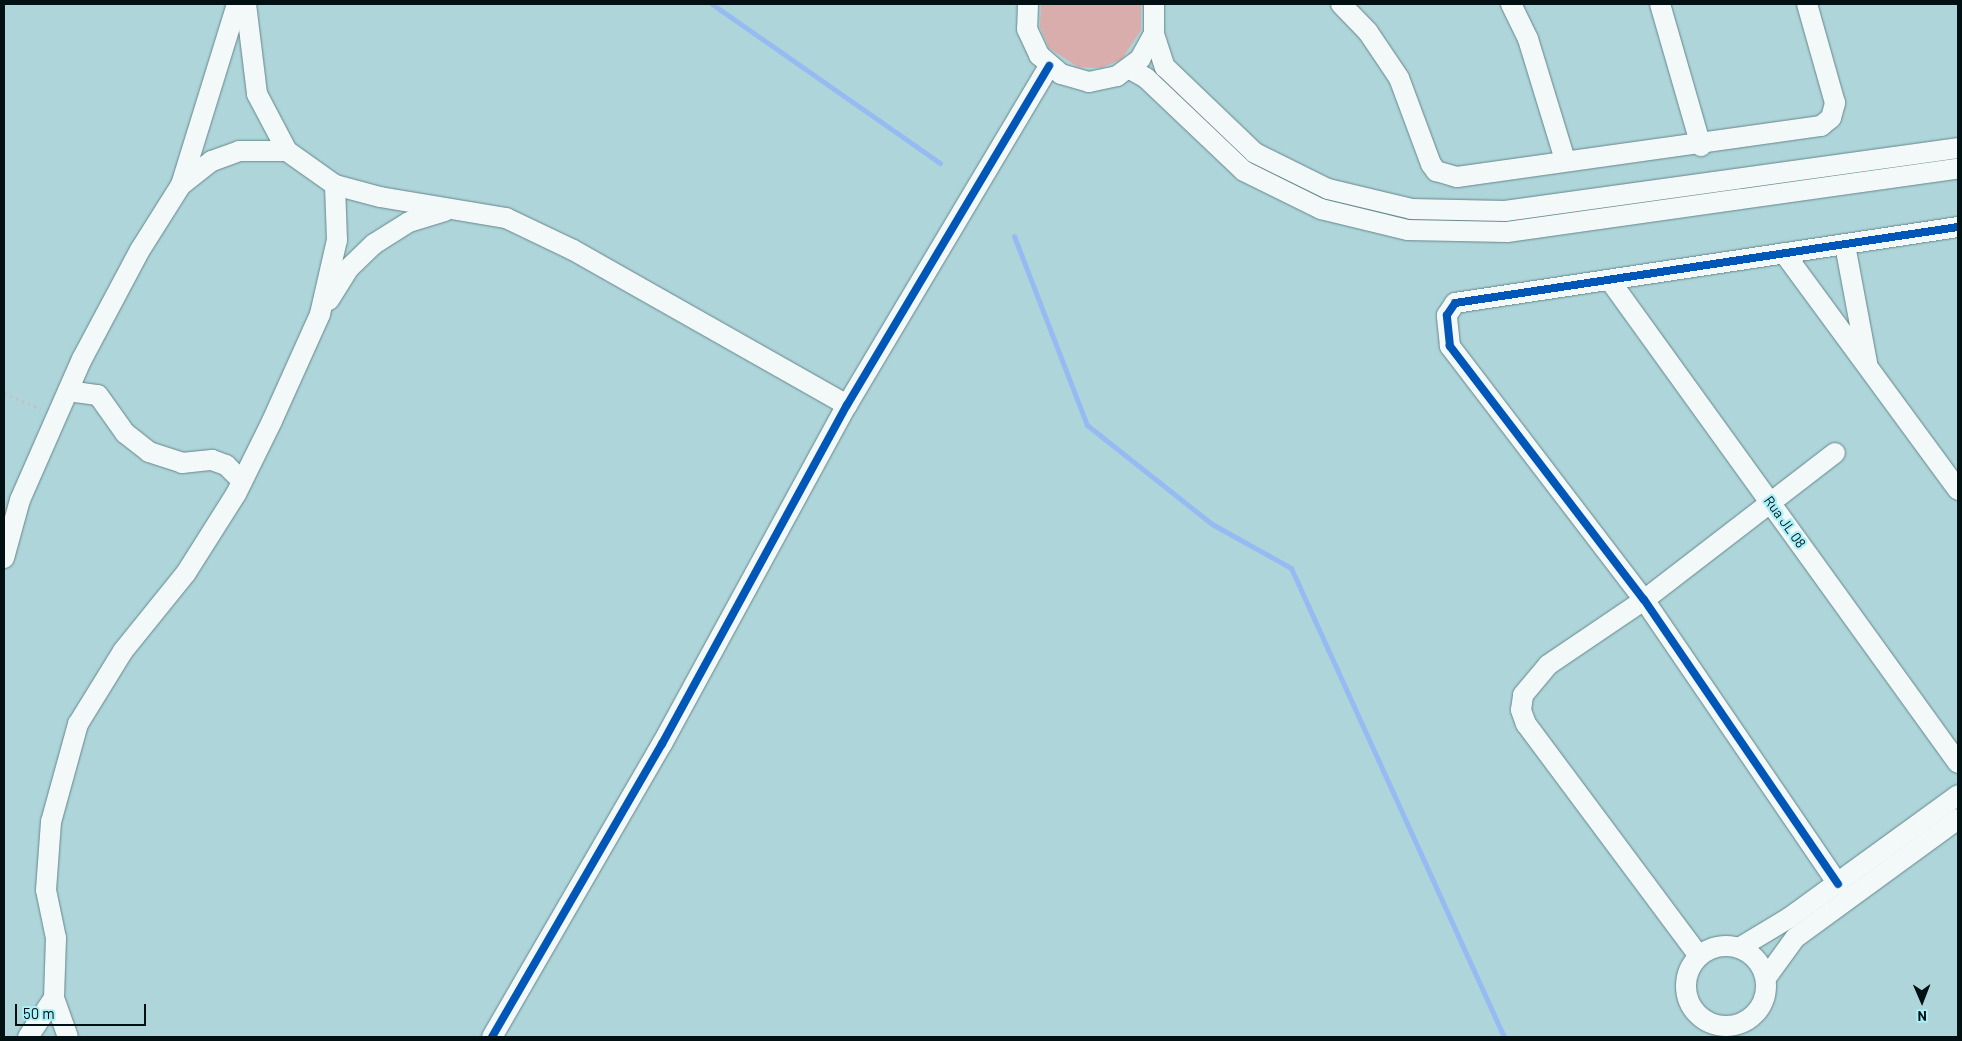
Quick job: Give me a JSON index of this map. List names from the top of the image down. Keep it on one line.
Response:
{"streets":{"street":["Rua JL 08"]},"scale_bar":"50 m","north":"bottom"}
